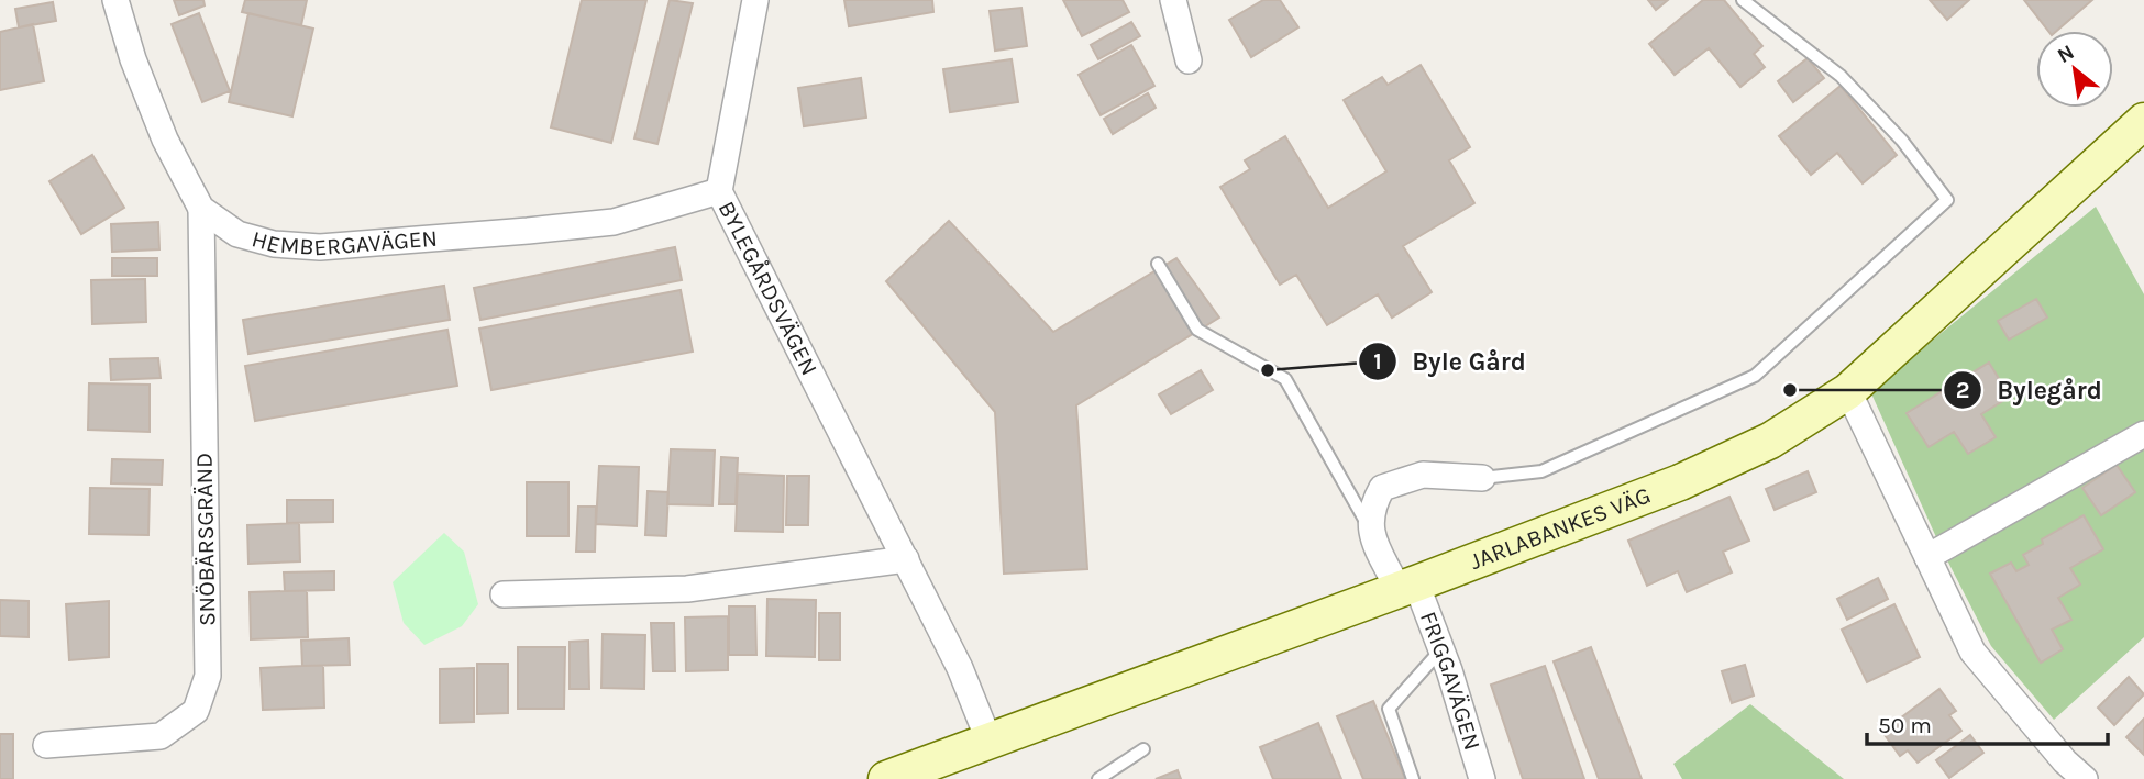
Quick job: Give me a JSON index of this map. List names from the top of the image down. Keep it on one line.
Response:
{"streets":{"main road":["JARLABANKES VÄG"],"street":["HEMBERGAVÄGEN","BYLEGÅRDSVÄGEN","SNÖBÄRSGRÄND","FRIGGAVÄGEN"]},"crossings":[["HEMBERGAVÄGEN","BYLEGÅRDSVÄGEN"],["HEMBERGAVÄGEN","SNÖBÄRSGRÄND"],["BYLEGÅRDSVÄGEN","JARLABANKES VÄG"],["JARLABANKES VÄG","FRIGGAVÄGEN"]],"places":["Byle Gård","Bylegård"],"scale_bar":"50 m","north":"top left"}
